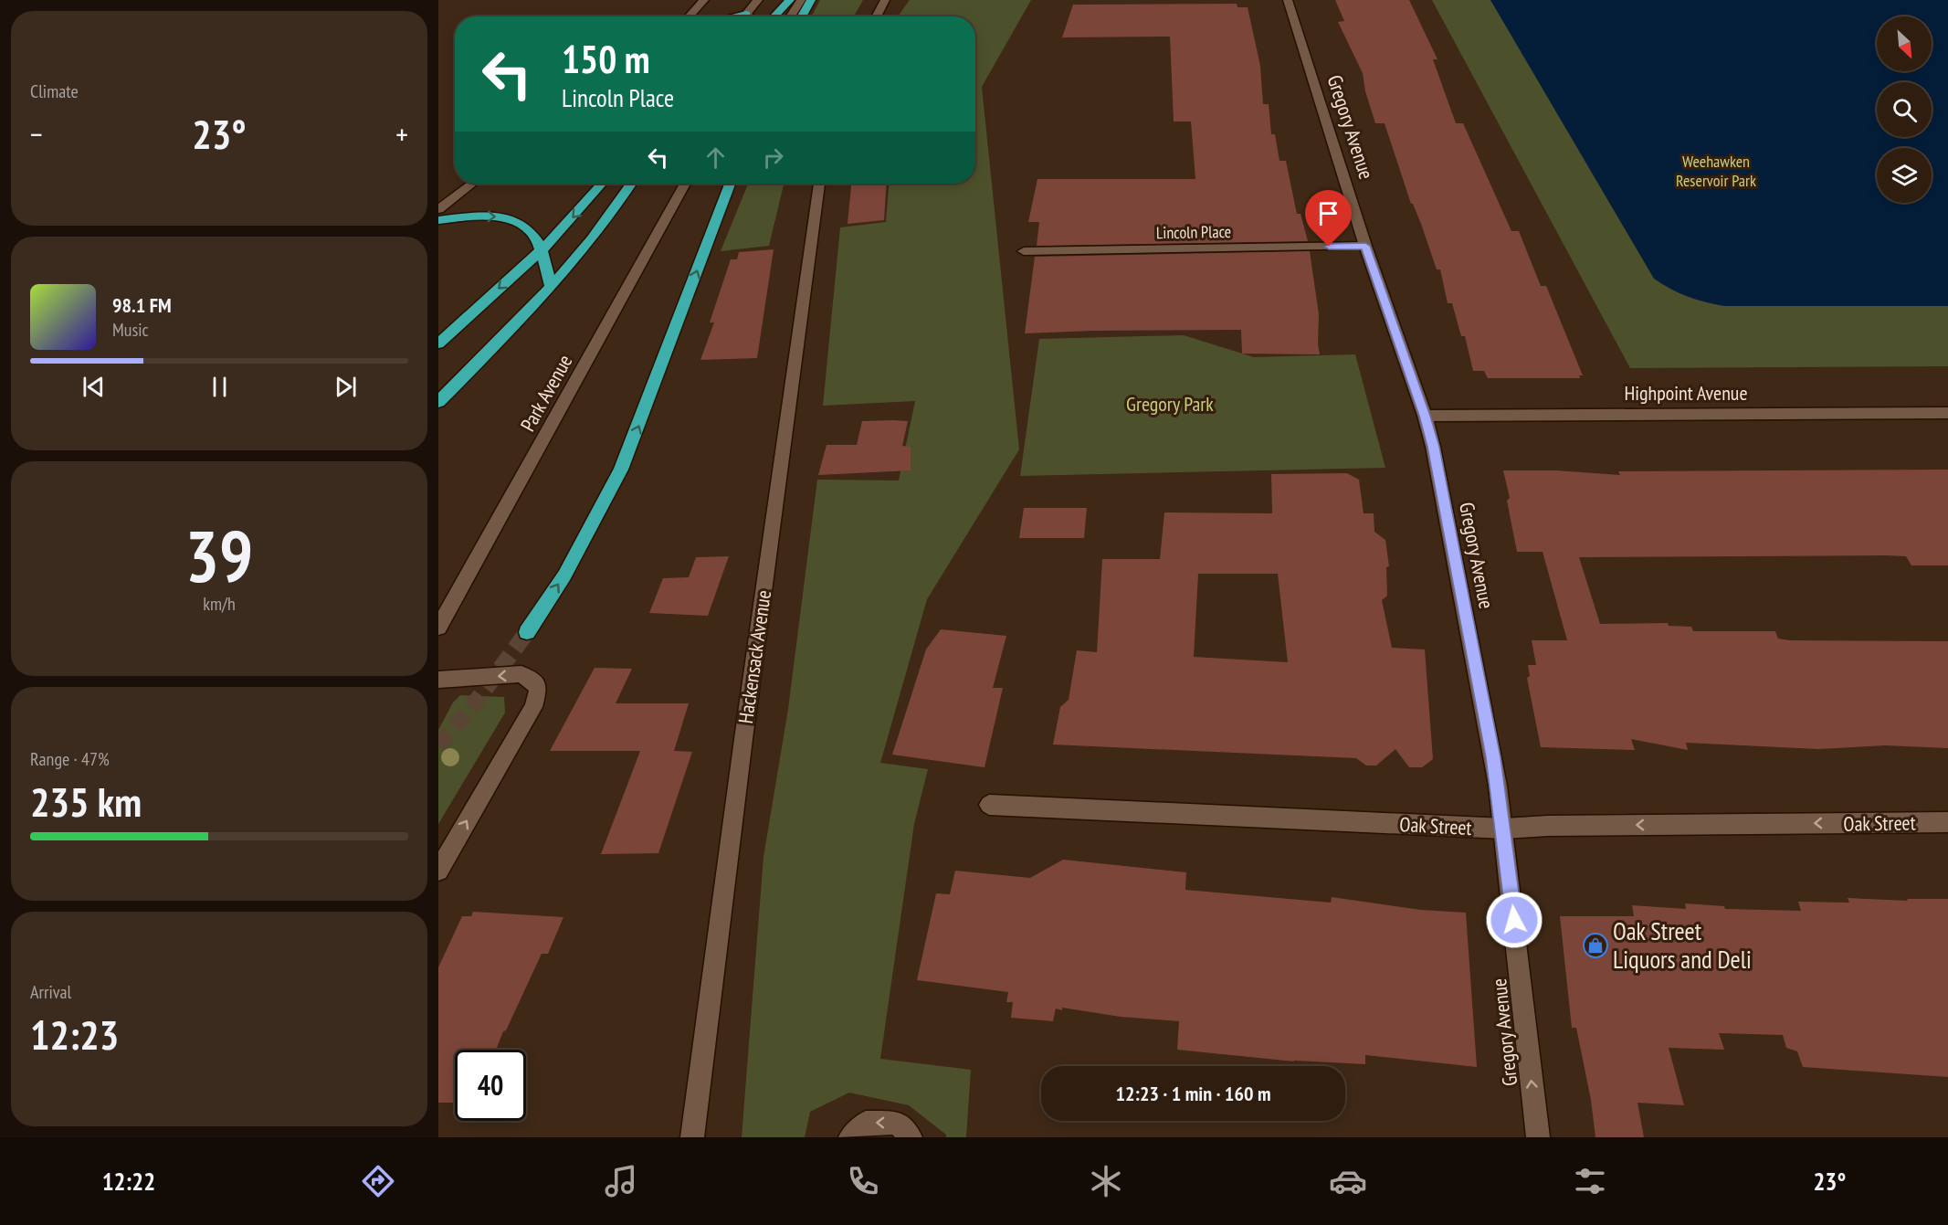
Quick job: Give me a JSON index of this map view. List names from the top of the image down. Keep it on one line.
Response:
{"streets":{"street":["Gregory Avenue","Lincoln Place","Park Avenue","Highpoint Avenue","Hackensack Avenue","Oak Street"]},"crossings":[["Gregory Avenue","Lincoln Place"],["Gregory Avenue","Highpoint Avenue"],["Gregory Avenue","Oak Street"]],"one_way":["Oak Street"],"parks":["Weehawken Reservoir Park","Gregory Park"],"places":{"shop":["Oak Street Liquors and Deli"]},"north":"bottom right","page":{"tile":["Climate",["39","km/h"],["Range · 47%","235 km"],["Arrival","12:23"]],"turn":["150 m","Lincoln Place"],"heat":["−","23°","+"],"song":["98.1 FM","Music"],"limit":"40","trip":"12:23 · 1 min · 160 m","tabs":["12:22","23°"]}}
